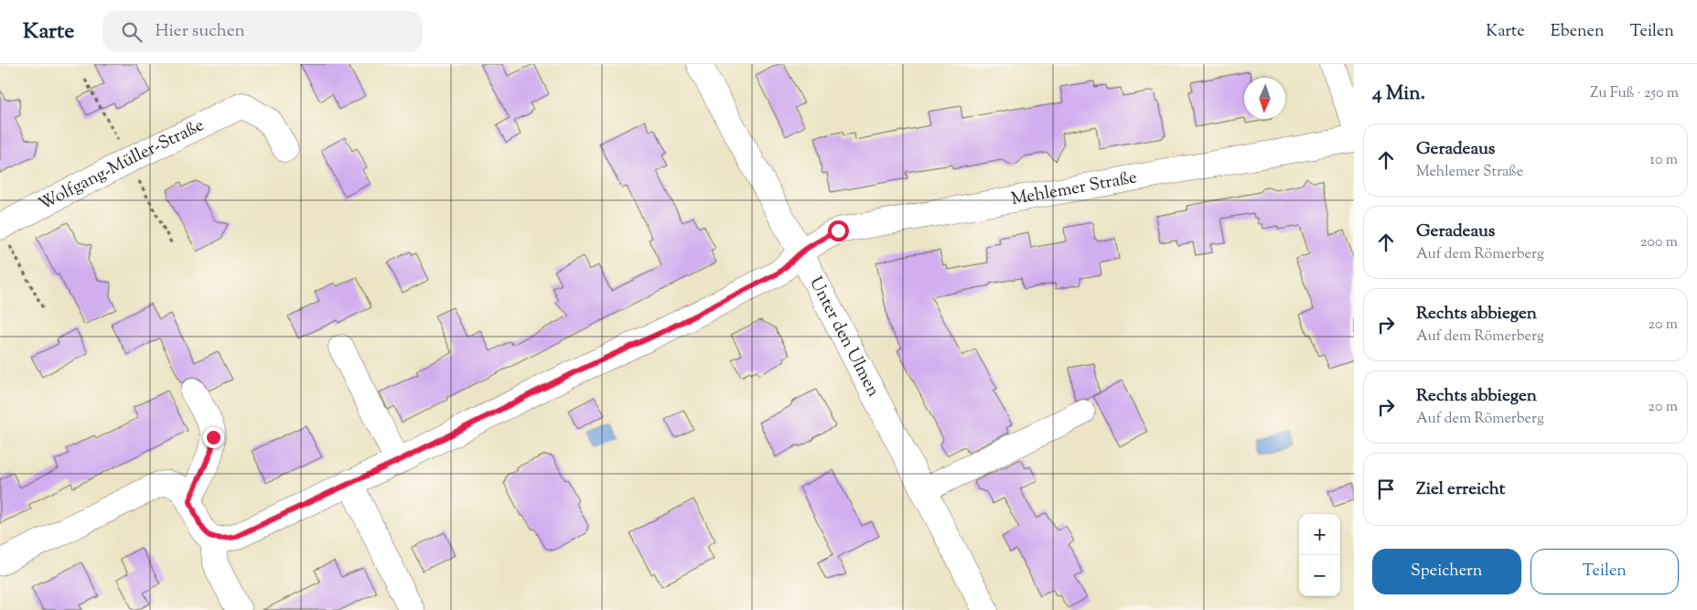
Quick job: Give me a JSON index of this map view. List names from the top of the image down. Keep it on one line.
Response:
{"streets":{"street":["Wolfgang-Müller-Straße","Mehlemer Straße","Unter den Ulmen"]},"crossings":[["Mehlemer Straße","Unter den Ulmen"]],"north":"bottom","page":{"header":"Karte","search":"Hier suchen","nav":["Karte","Ebenen","Teilen"],"heading":["4 Min.","Zu Fuß · 250 m"],"list":[["Geradeaus","Mehlemer Straße","10 m"],["Geradeaus","Auf dem Römerberg","200 m"],["Rechts abbiegen","Auf dem Römerberg","20 m"],["Rechts abbiegen","Auf dem Römerberg","20 m"],"Ziel erreicht"],"map_buttons":["+","−"],"buttons":["Speichern","Teilen"]}}
